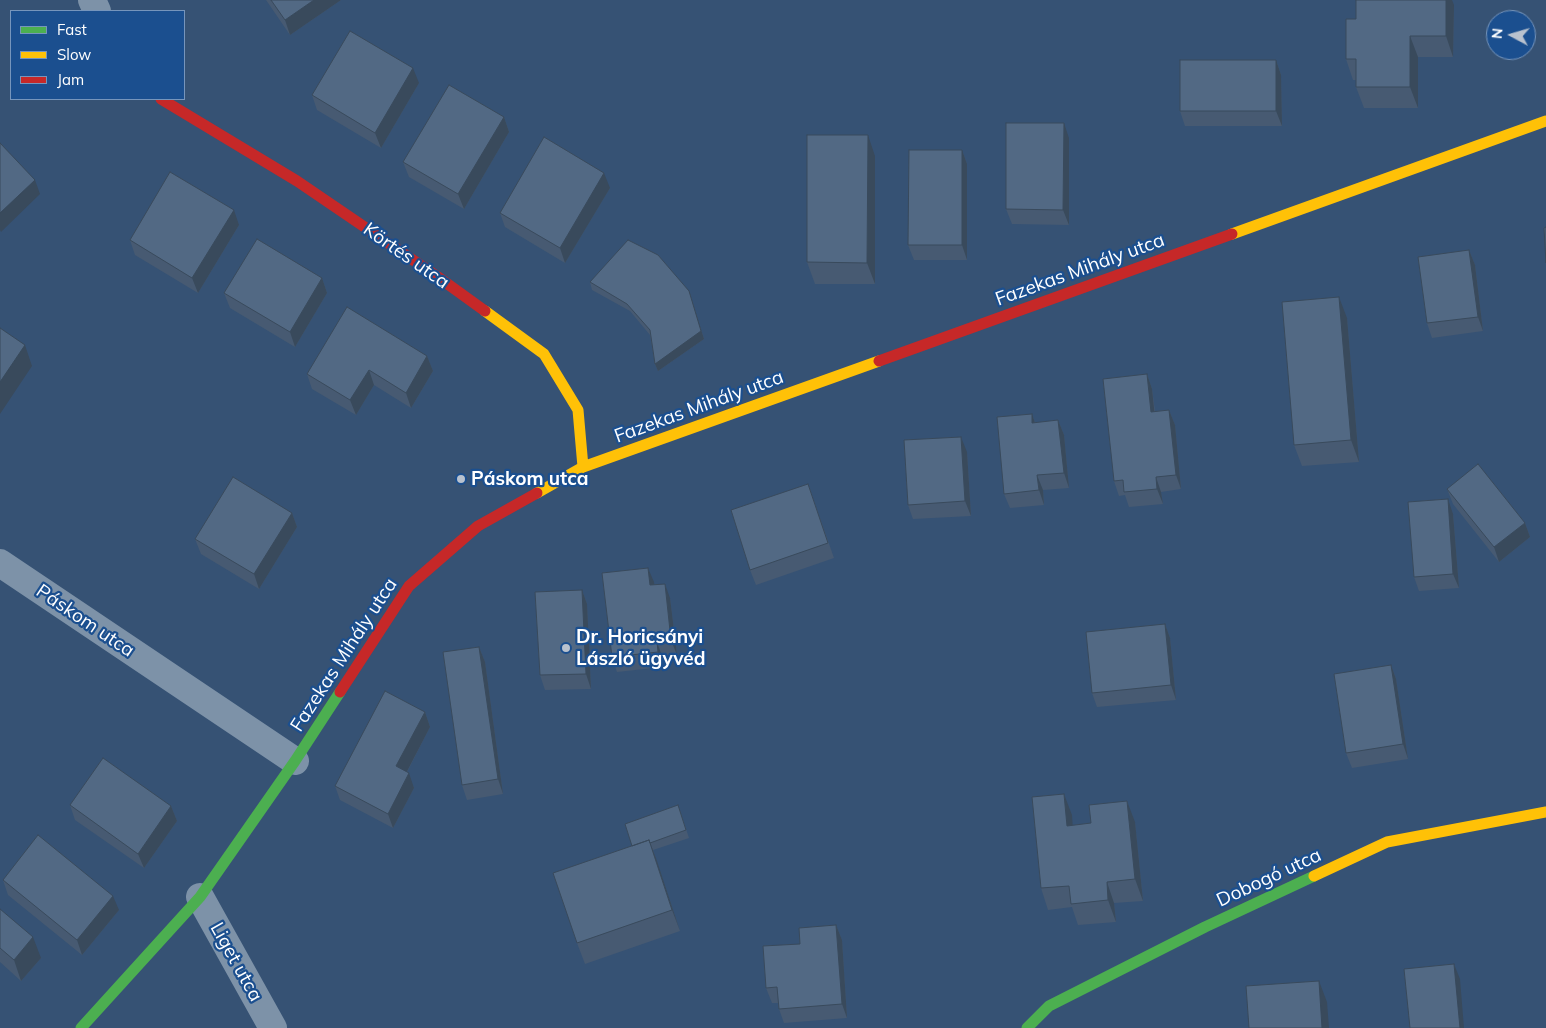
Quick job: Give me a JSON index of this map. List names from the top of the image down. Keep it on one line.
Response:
{"streets":{"street":["Körtés utca","Fazekas Mihály utca","Páskom utca","Dobogó utca","Liget utca"]},"crossings":[["Körtés utca","Fazekas Mihály utca"],["Fazekas Mihály utca","Páskom utca"],["Fazekas Mihály utca","Liget utca"]],"places":["Páskom utca","Dr. Horicsányi László ügyvéd"],"legend":["Fast","Slow","Jam"],"north":"left"}
